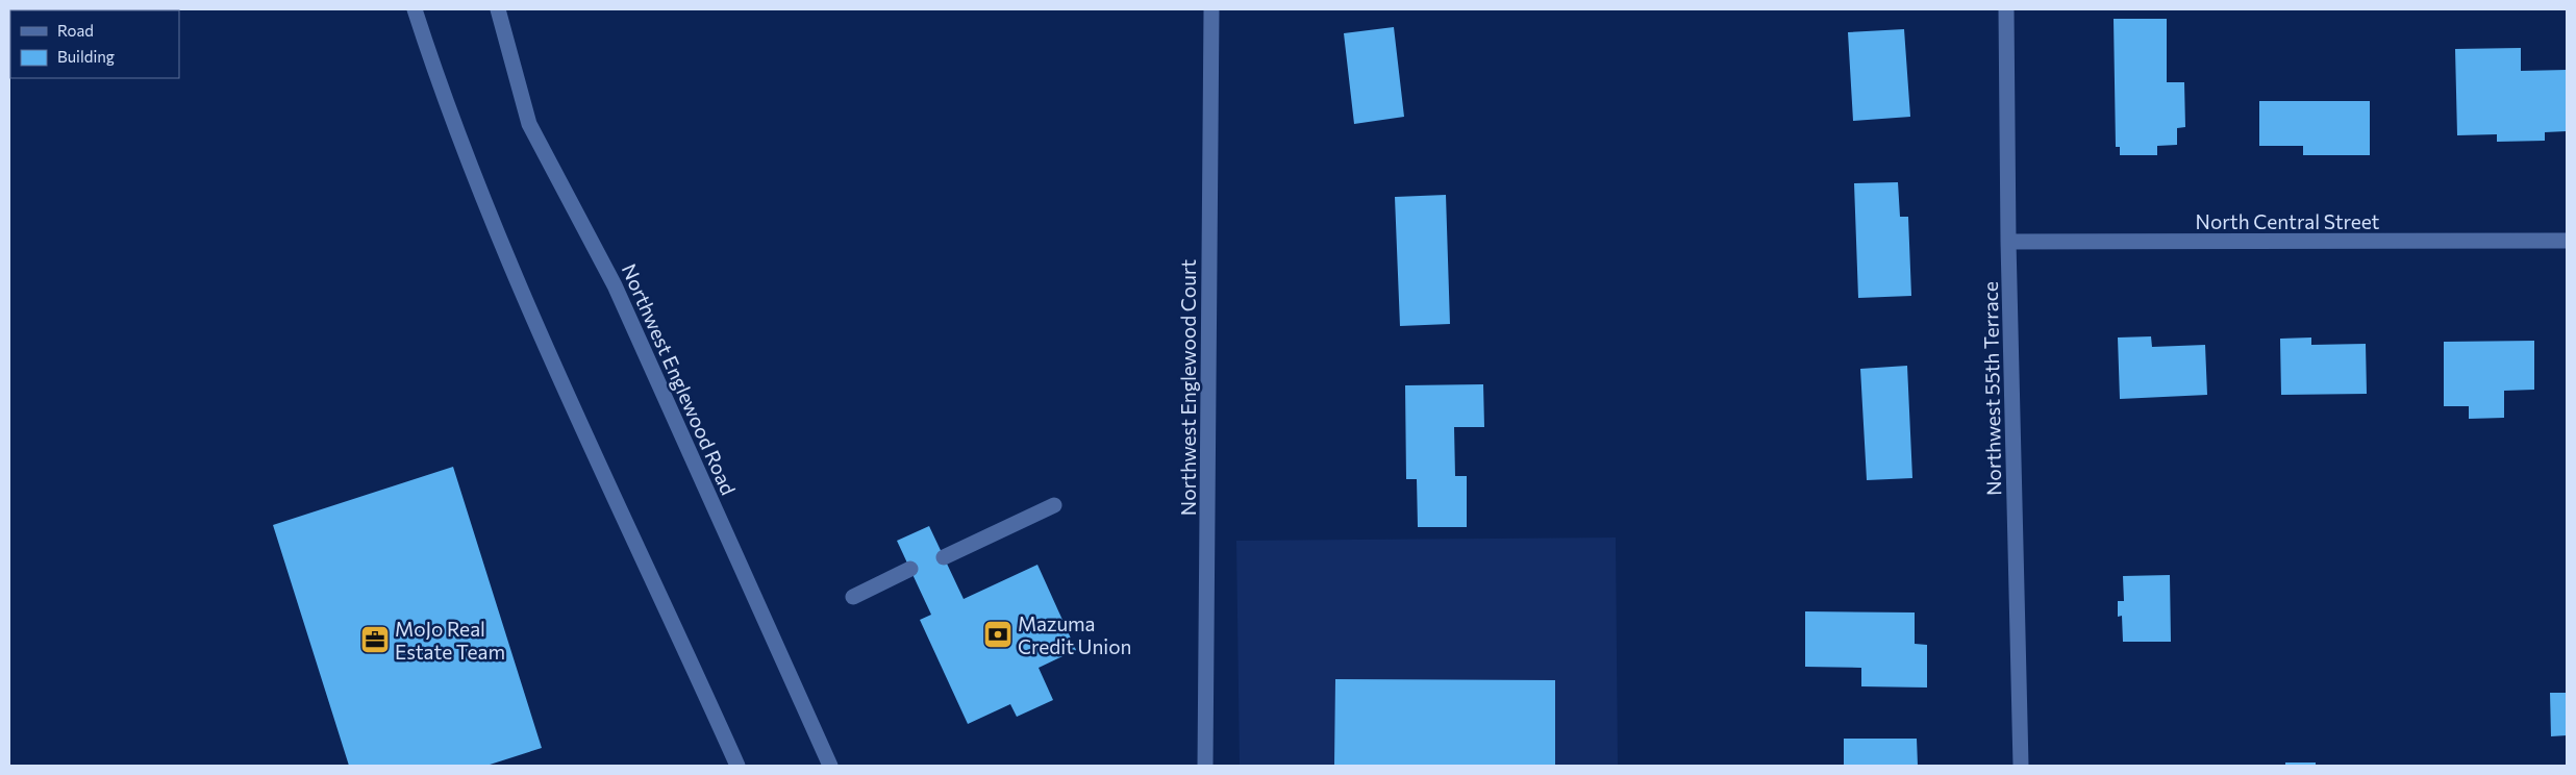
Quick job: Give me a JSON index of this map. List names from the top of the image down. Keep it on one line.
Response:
{"streets":{"street":["North Central Street","Northwest Englewood Road","Northwest Englewood Court","Northwest 55th Terrace"]},"crossings":[["North Central Street","Northwest 55th Terrace"]],"places":{"bank":["Mazuma Credit Union"],"office":["MoJo Real Estate Team"]},"legend":["Road","Building"]}
